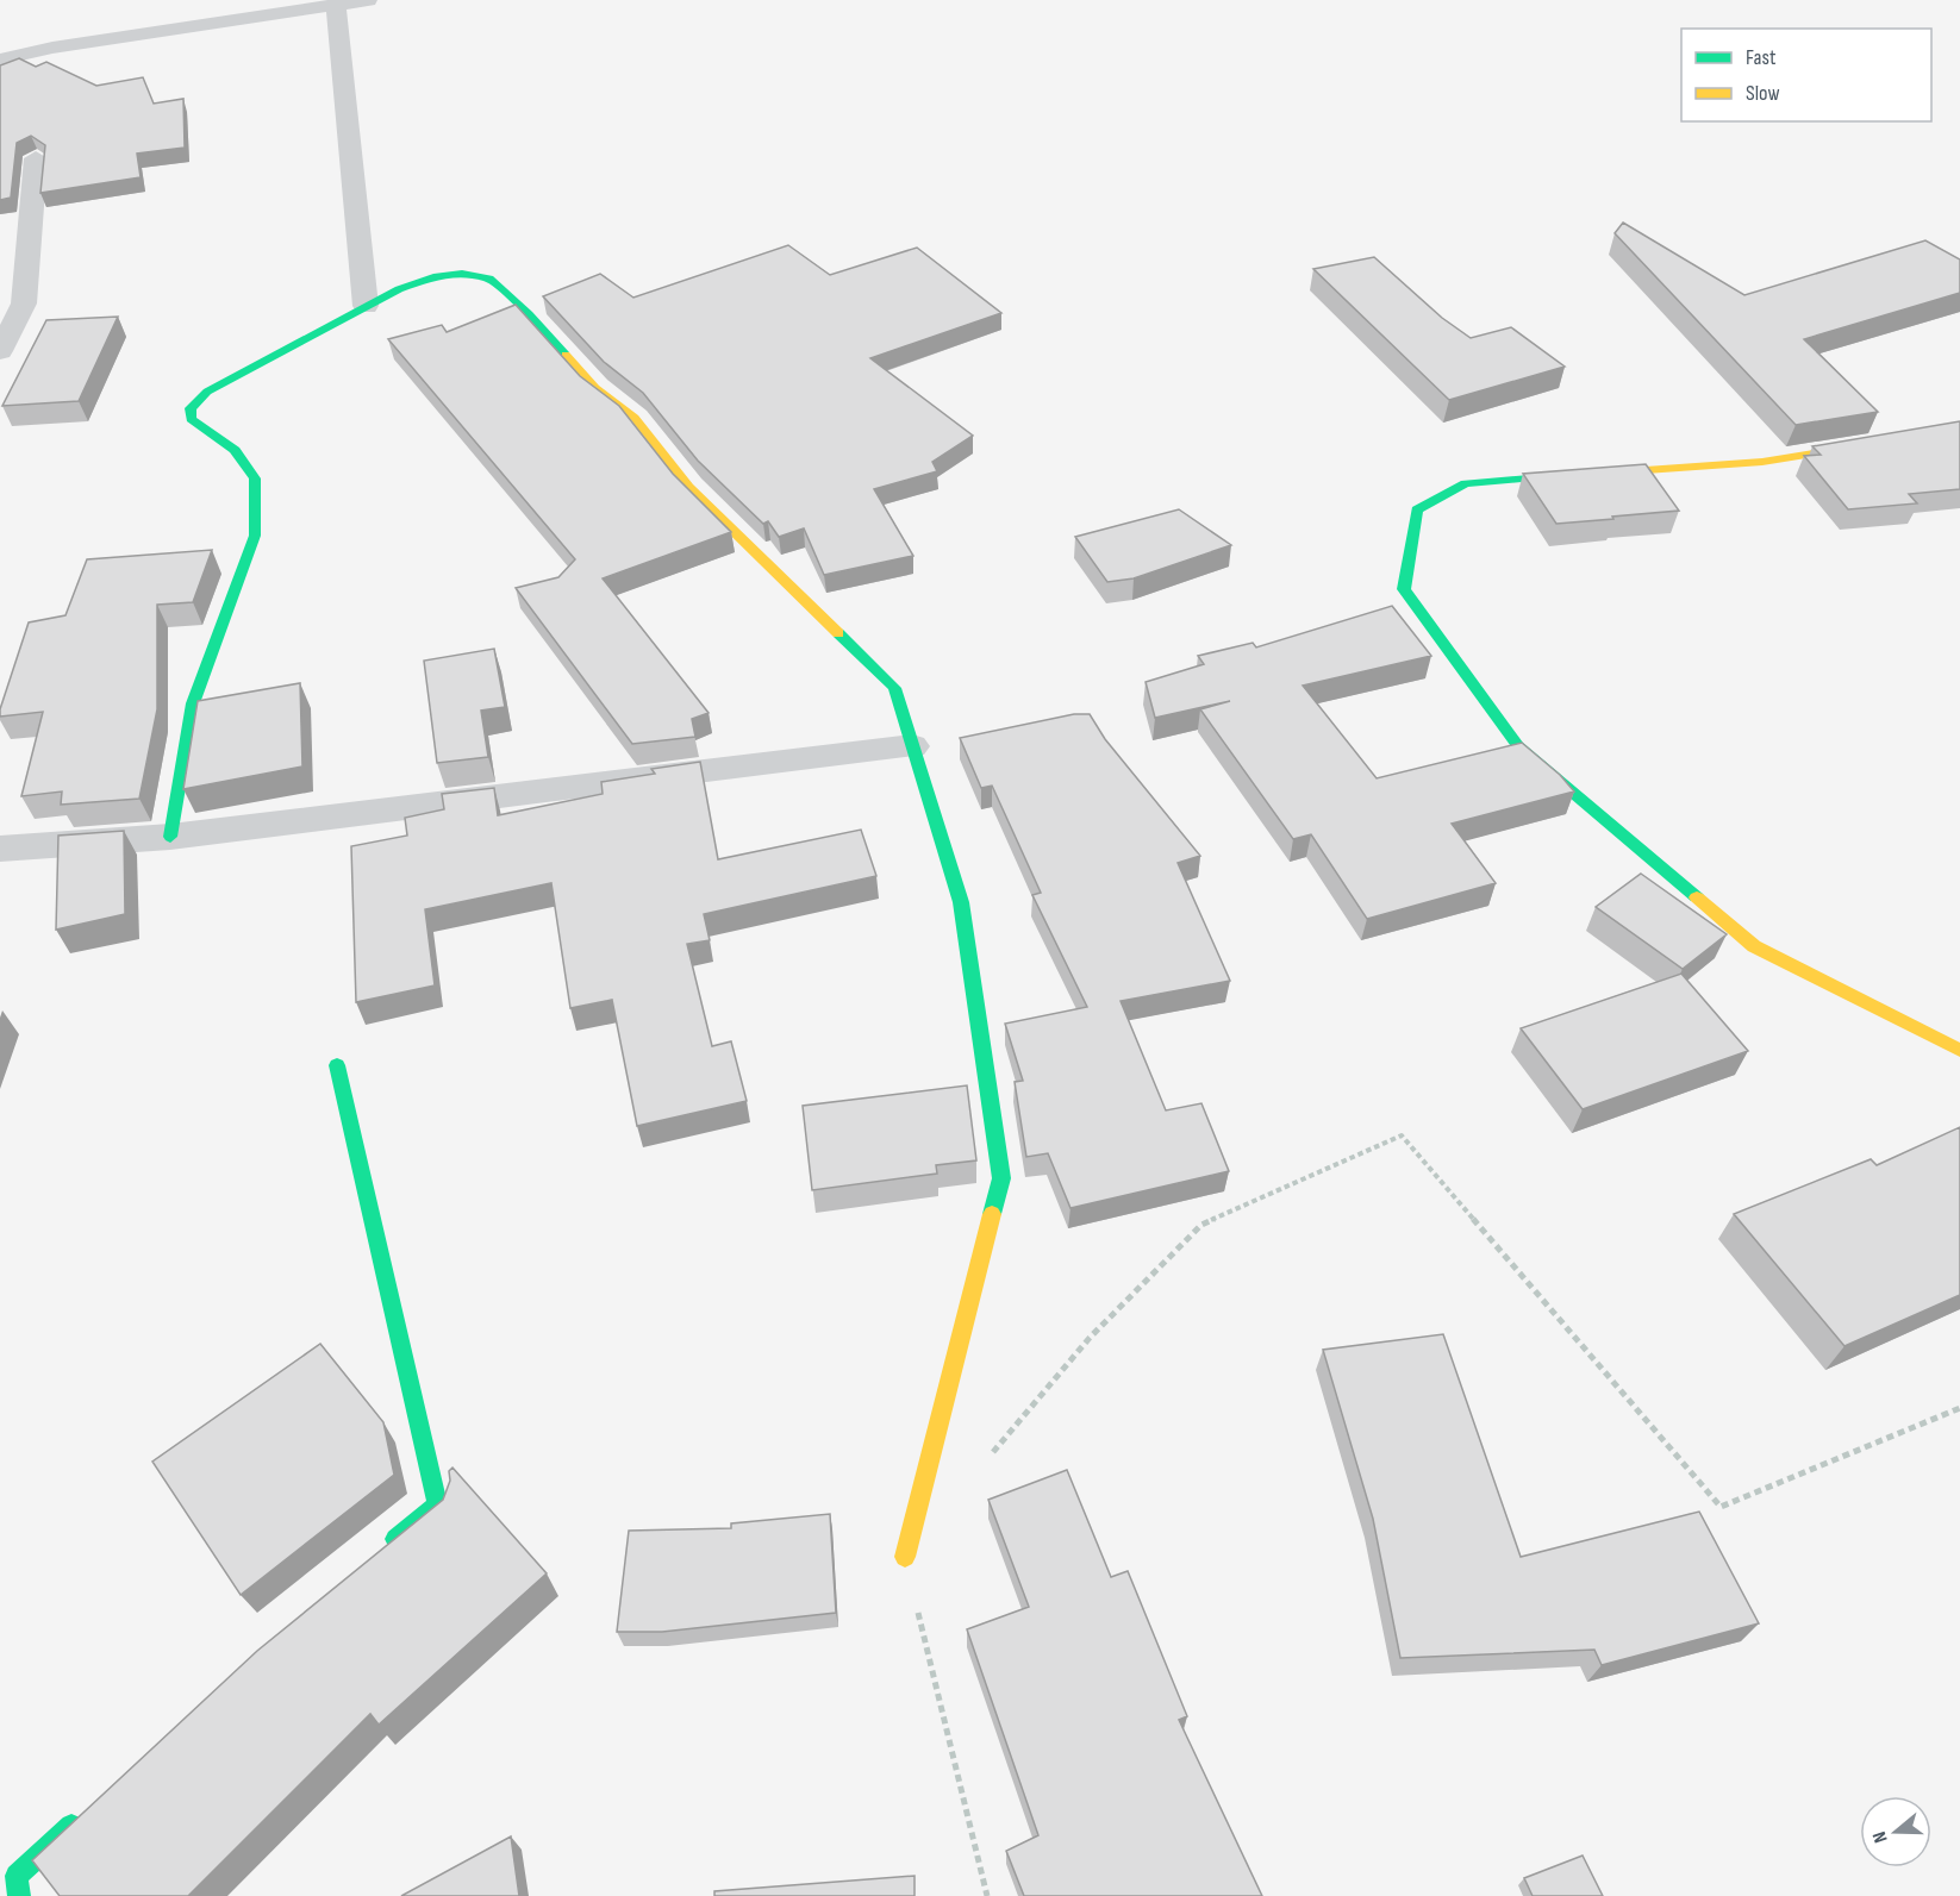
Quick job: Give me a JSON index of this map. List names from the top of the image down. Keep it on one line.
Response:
{"legend":["Fast","Slow"],"north":"left"}
